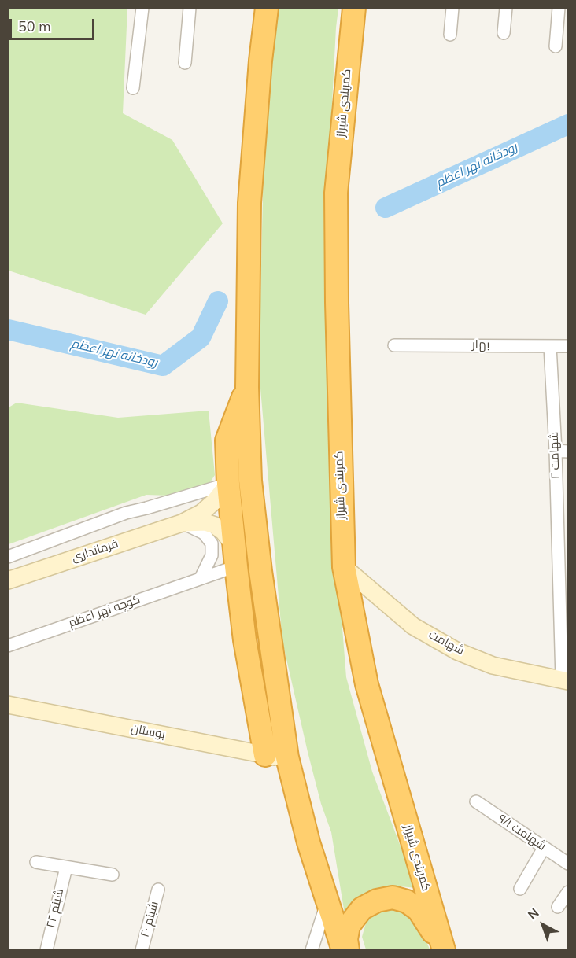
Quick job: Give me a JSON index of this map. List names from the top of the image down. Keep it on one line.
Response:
{"streets":{"highway":["کمربندی شیراز"],"street":["بهار","۲ شهامت","فرمانداری","کوچه نهر اعظم","شهامت","بوستان","۹/۱ شهامت","۲۲ شبنم","۲۰ شبنم"]},"crossings":[["کمربندی شیراز","شهامت"],["بهار","۲ شهامت"],["۲ شهامت","شهامت"],["فرمانداری","کوچه نهر اعظم"]],"water":["رودخانه نهر اعظم"],"scale_bar":"50 m","north":"top left"}
